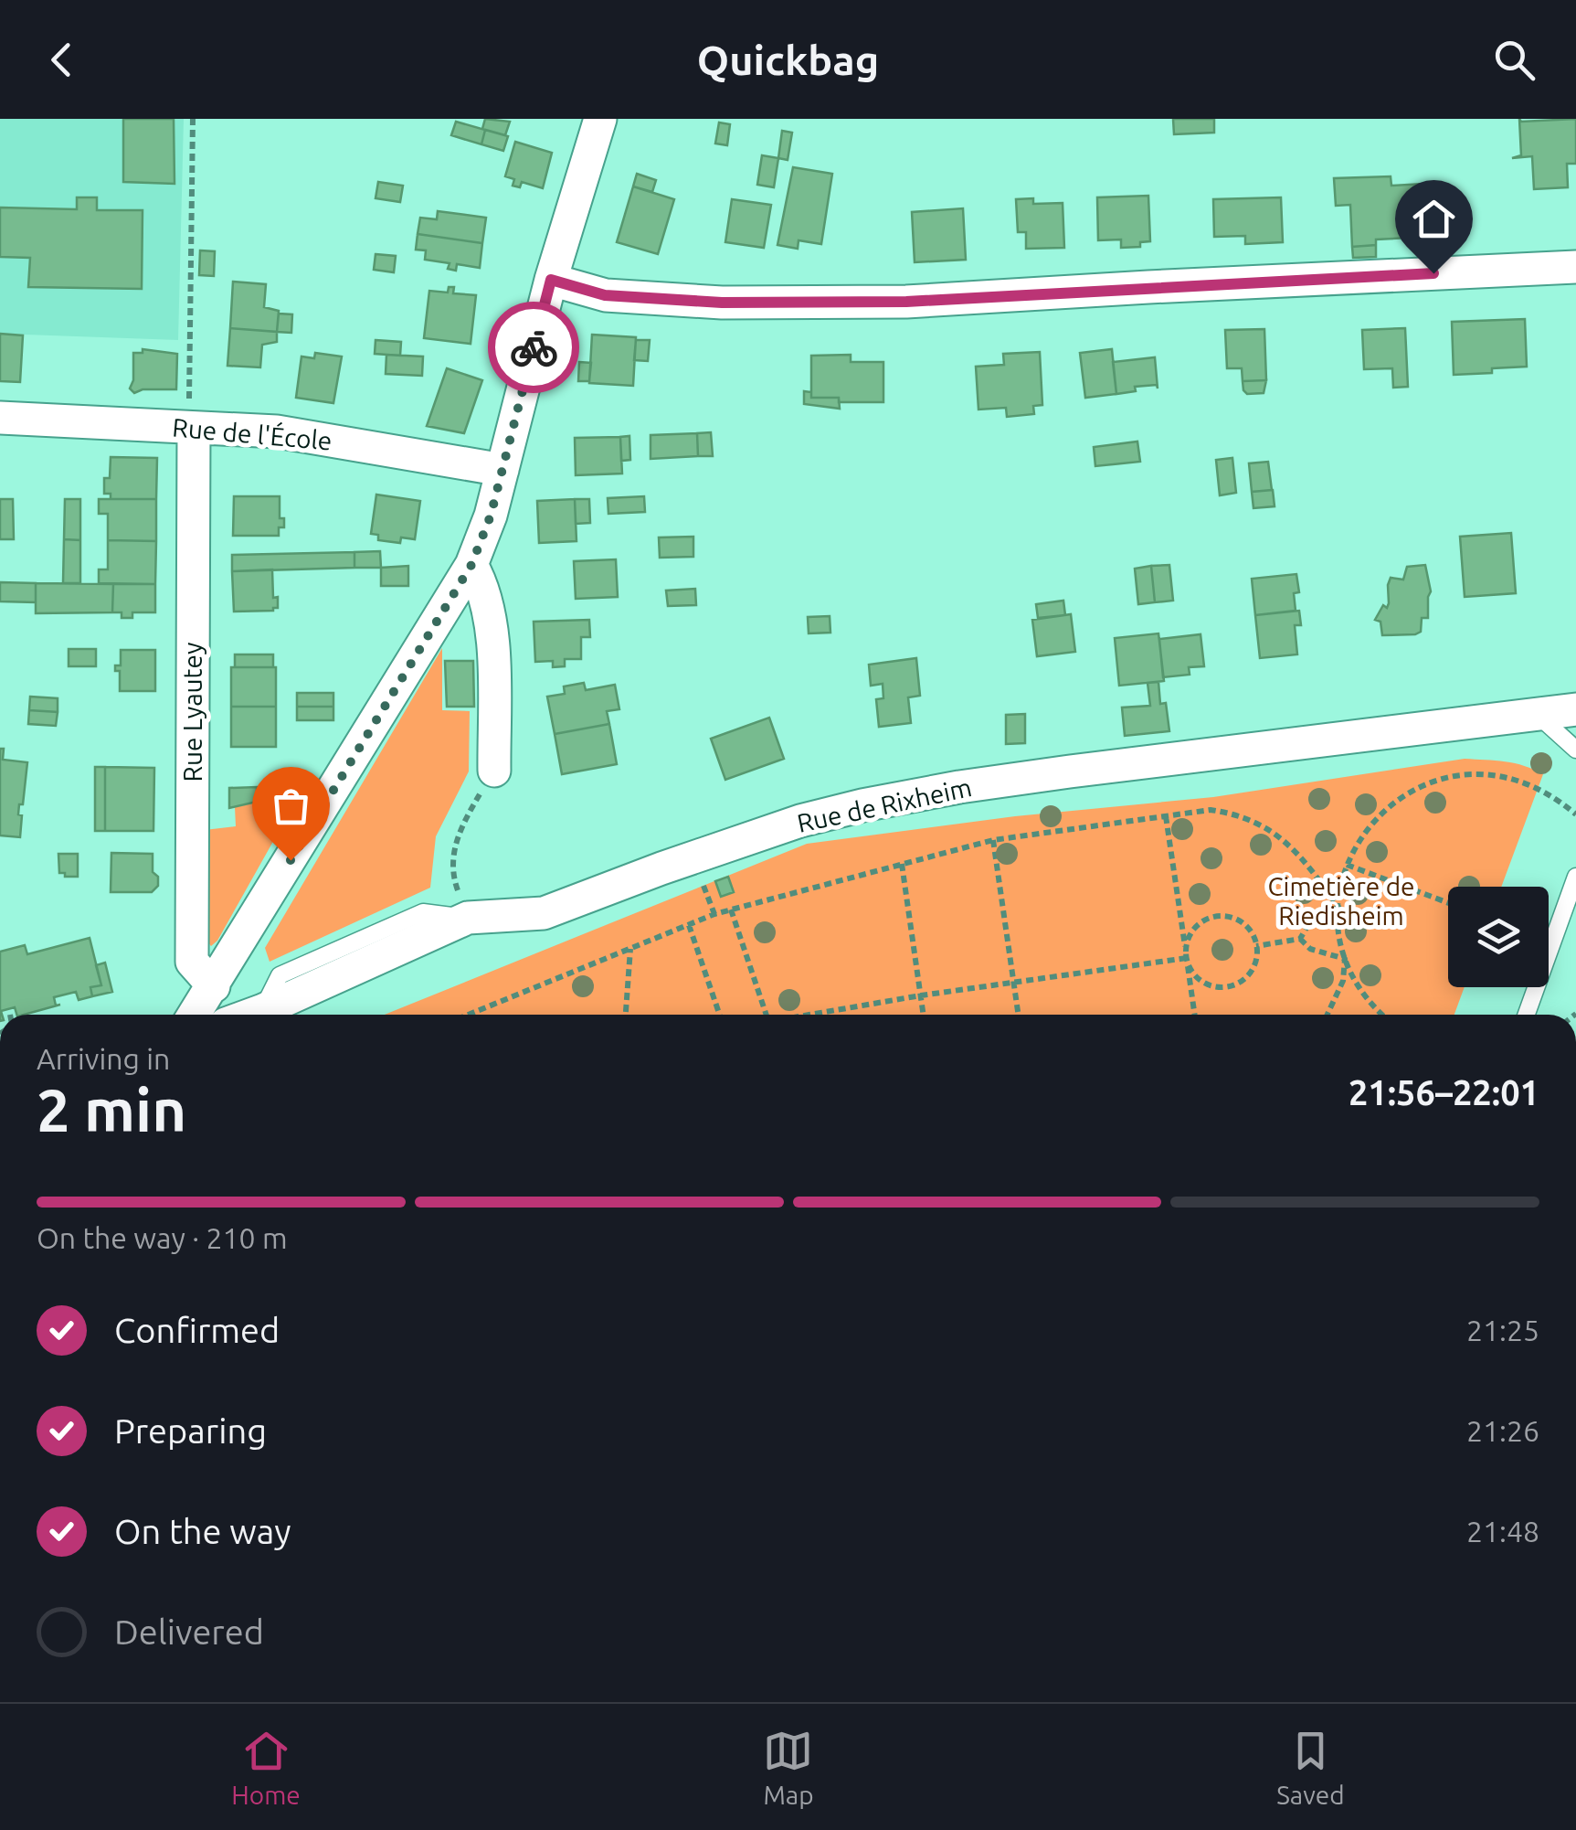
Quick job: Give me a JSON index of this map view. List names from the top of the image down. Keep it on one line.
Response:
{"streets":{"street":["Rue de l'École","Rue Lyautey","Rue de Rixheim"]},"crossings":[["Rue de l'École","Rue Lyautey"]],"parks":["Cimetière de Riedisheim"],"page":{"header":"Quickbag","heading":["2 min","Arriving in","21:56–22:01"],"bar":"On the way · 210 m","list":[["Confirmed","21:25"],["Preparing","21:26"],["On the way","21:48"],"Delivered"],"tabs":["Home","Map","Saved"]}}
